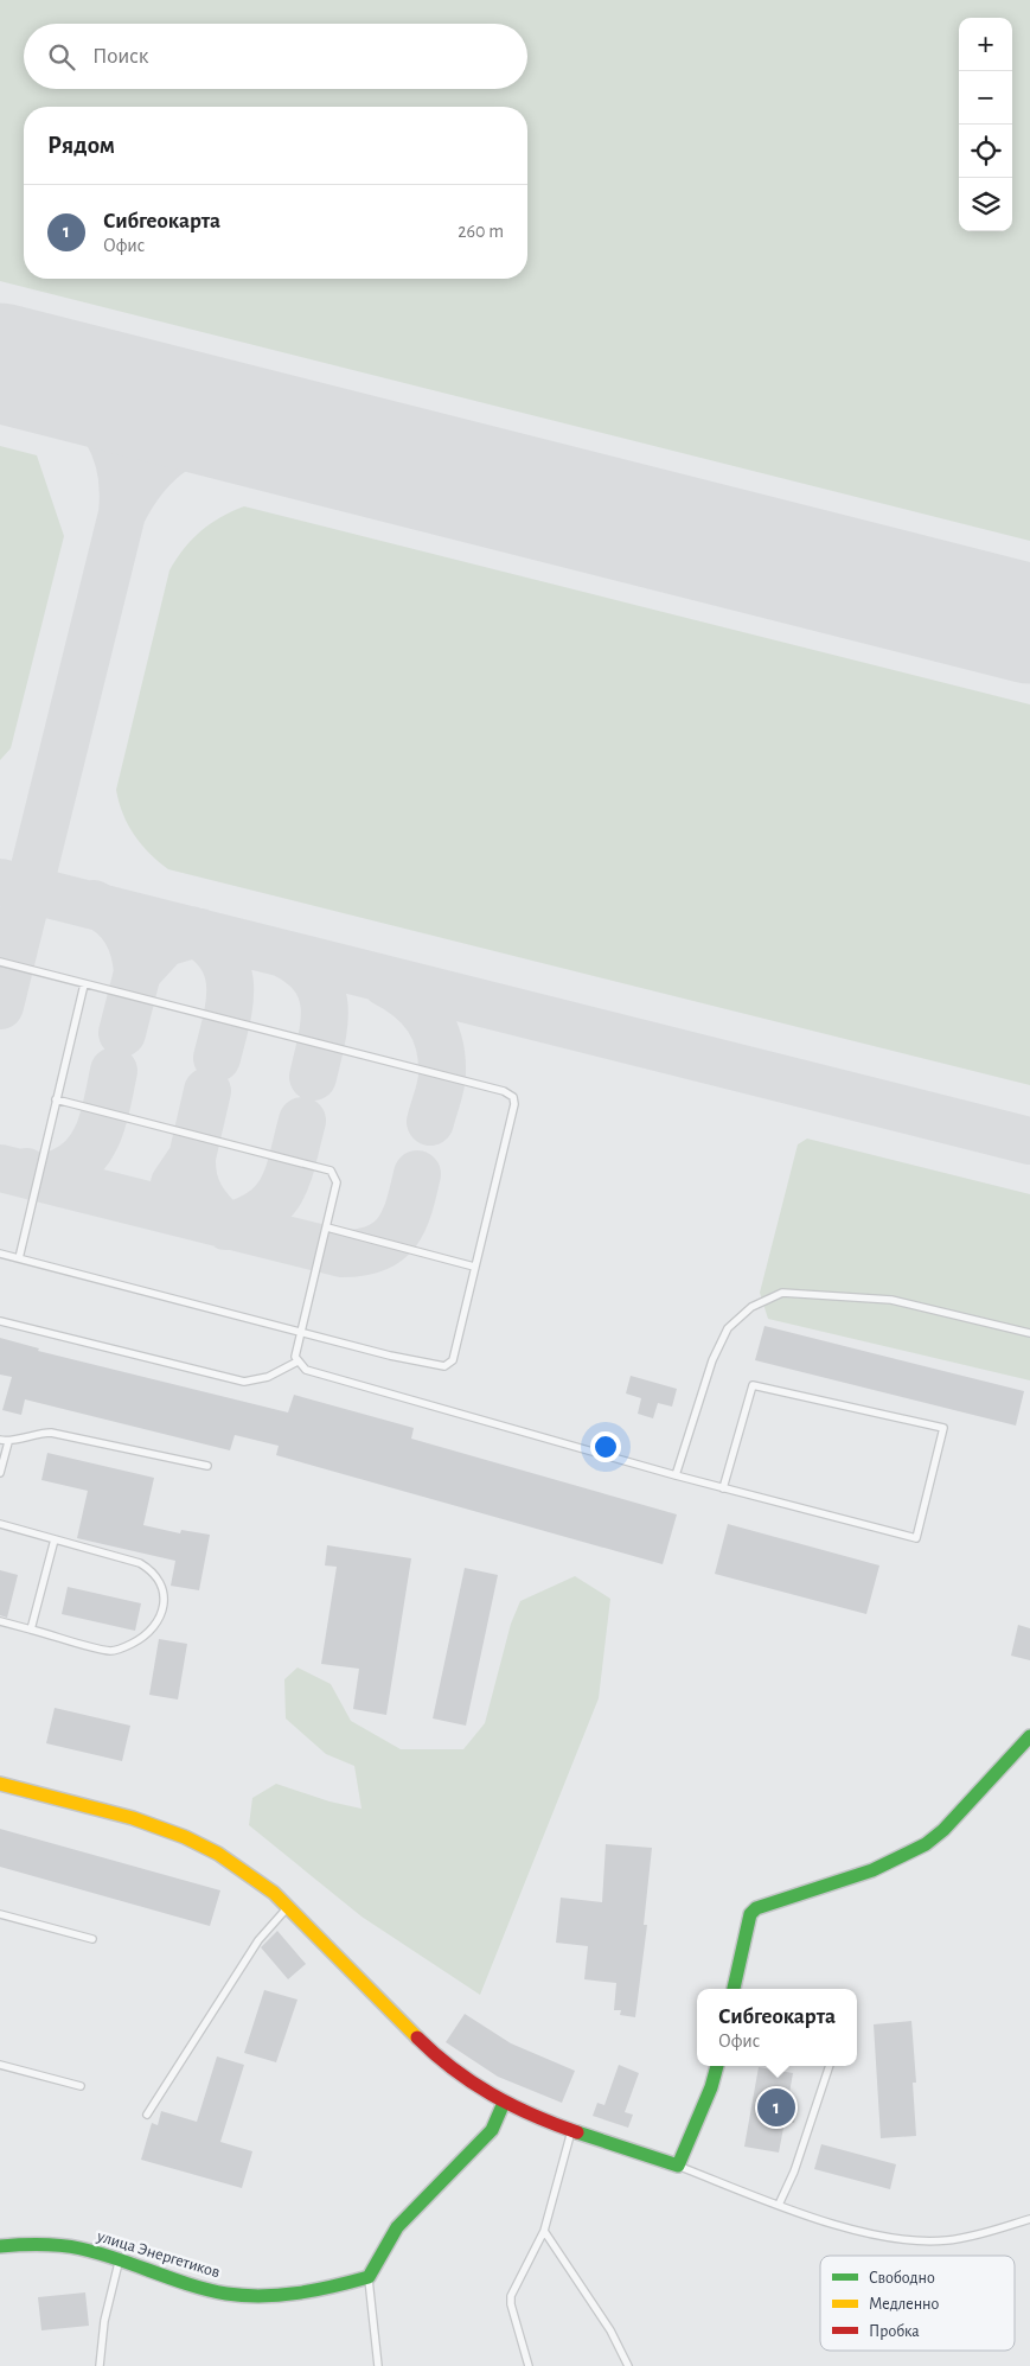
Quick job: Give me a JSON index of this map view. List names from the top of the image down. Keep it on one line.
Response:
{"streets":{"street":["улица Энергетиков"]},"legend":["Свободно","Медленно","Пробка"],"page":{"map_buttons":["+","−"],"search":"Поиск","heading":"Рядом","list":[{"mark":"1","name":"Сибгеокарта","note":"Офис","value":"260 m"}],"popup":["Сибгеокарта","Офис"],"pins":"1"}}
